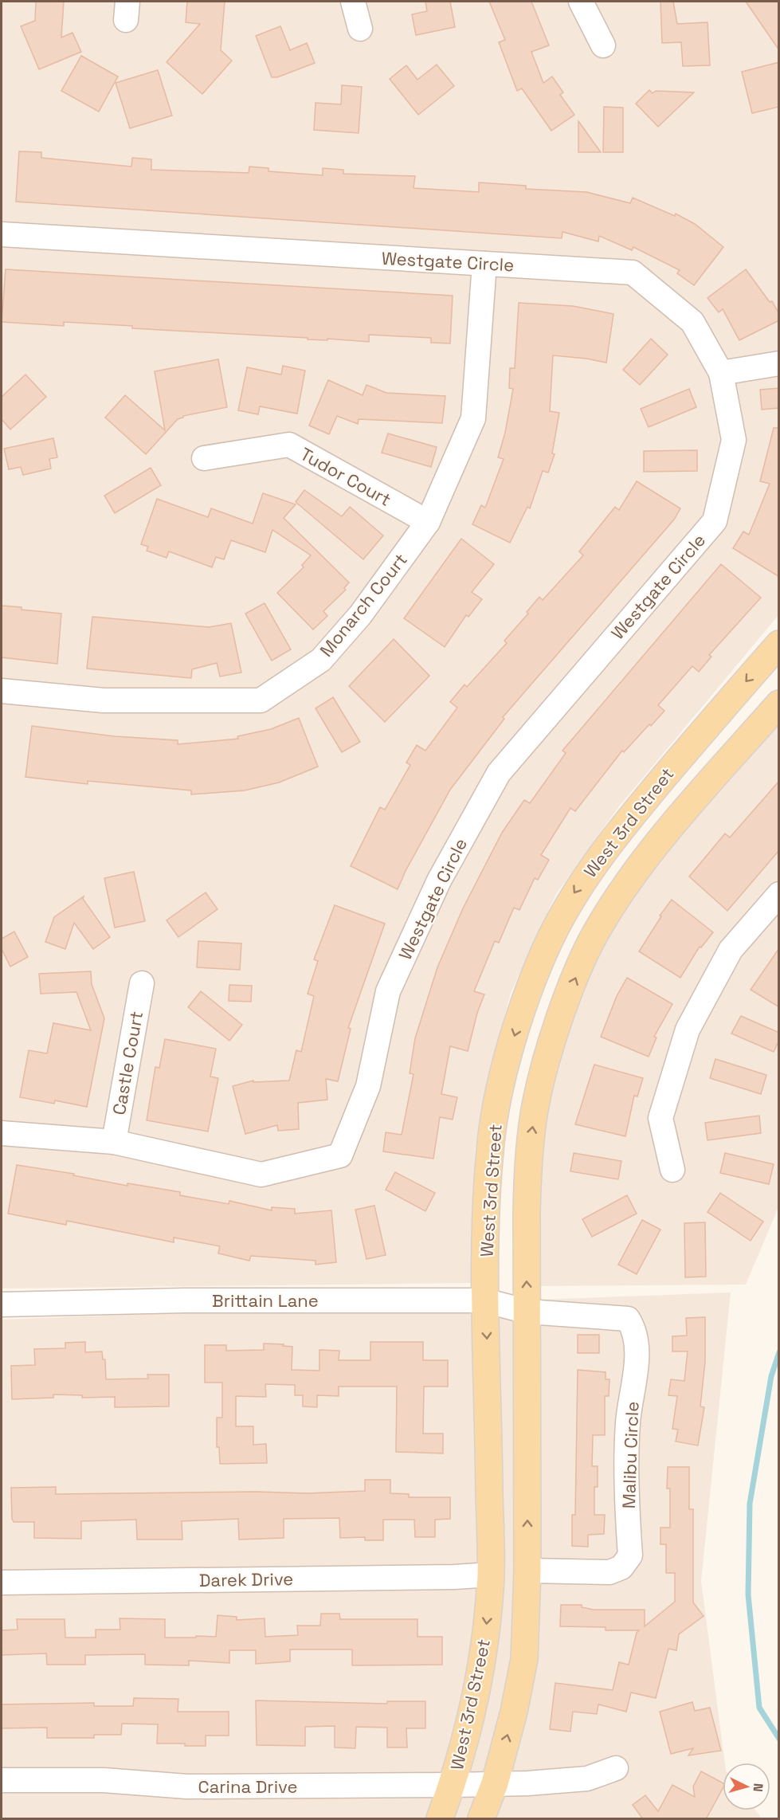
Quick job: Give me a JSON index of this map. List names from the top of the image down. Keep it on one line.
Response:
{"streets":{"main road":["West 3rd Street"],"street":["Westgate Circle","Tudor Court","Monarch Court","Castle Court","Brittain Lane","Malibu Circle","Darek Drive","Carina Drive"]},"crossings":[["Westgate Circle","Monarch Court"],["Westgate Circle","Castle Court"],["Tudor Court","Monarch Court"],["West 3rd Street","Brittain Lane"],["West 3rd Street","Malibu Circle"],["West 3rd Street","Darek Drive"],["West 3rd Street","Carina Drive"],["Brittain Lane","Malibu Circle"]],"north":"right"}
